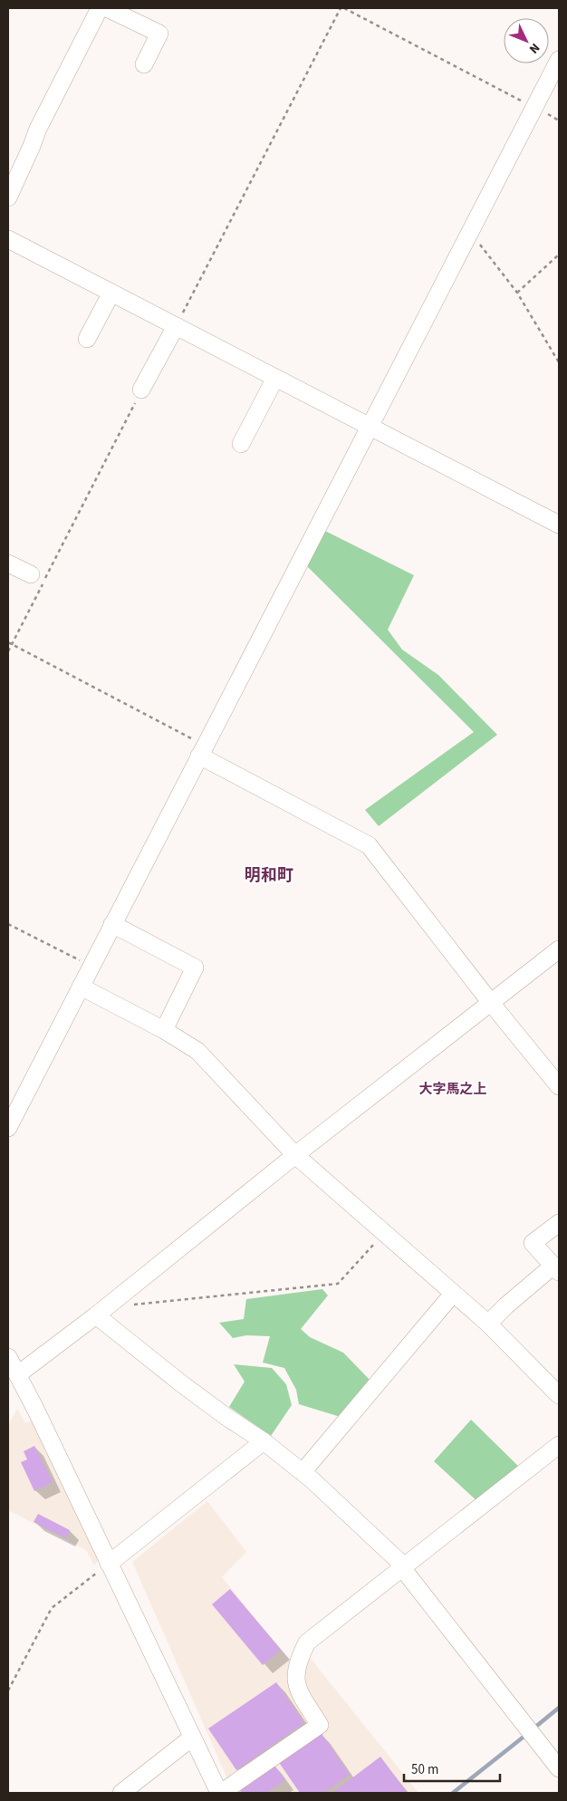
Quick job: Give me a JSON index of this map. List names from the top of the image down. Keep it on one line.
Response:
{"districts":["明和町","大字馬之上"],"scale_bar":"50 m","north":"bottom right"}
